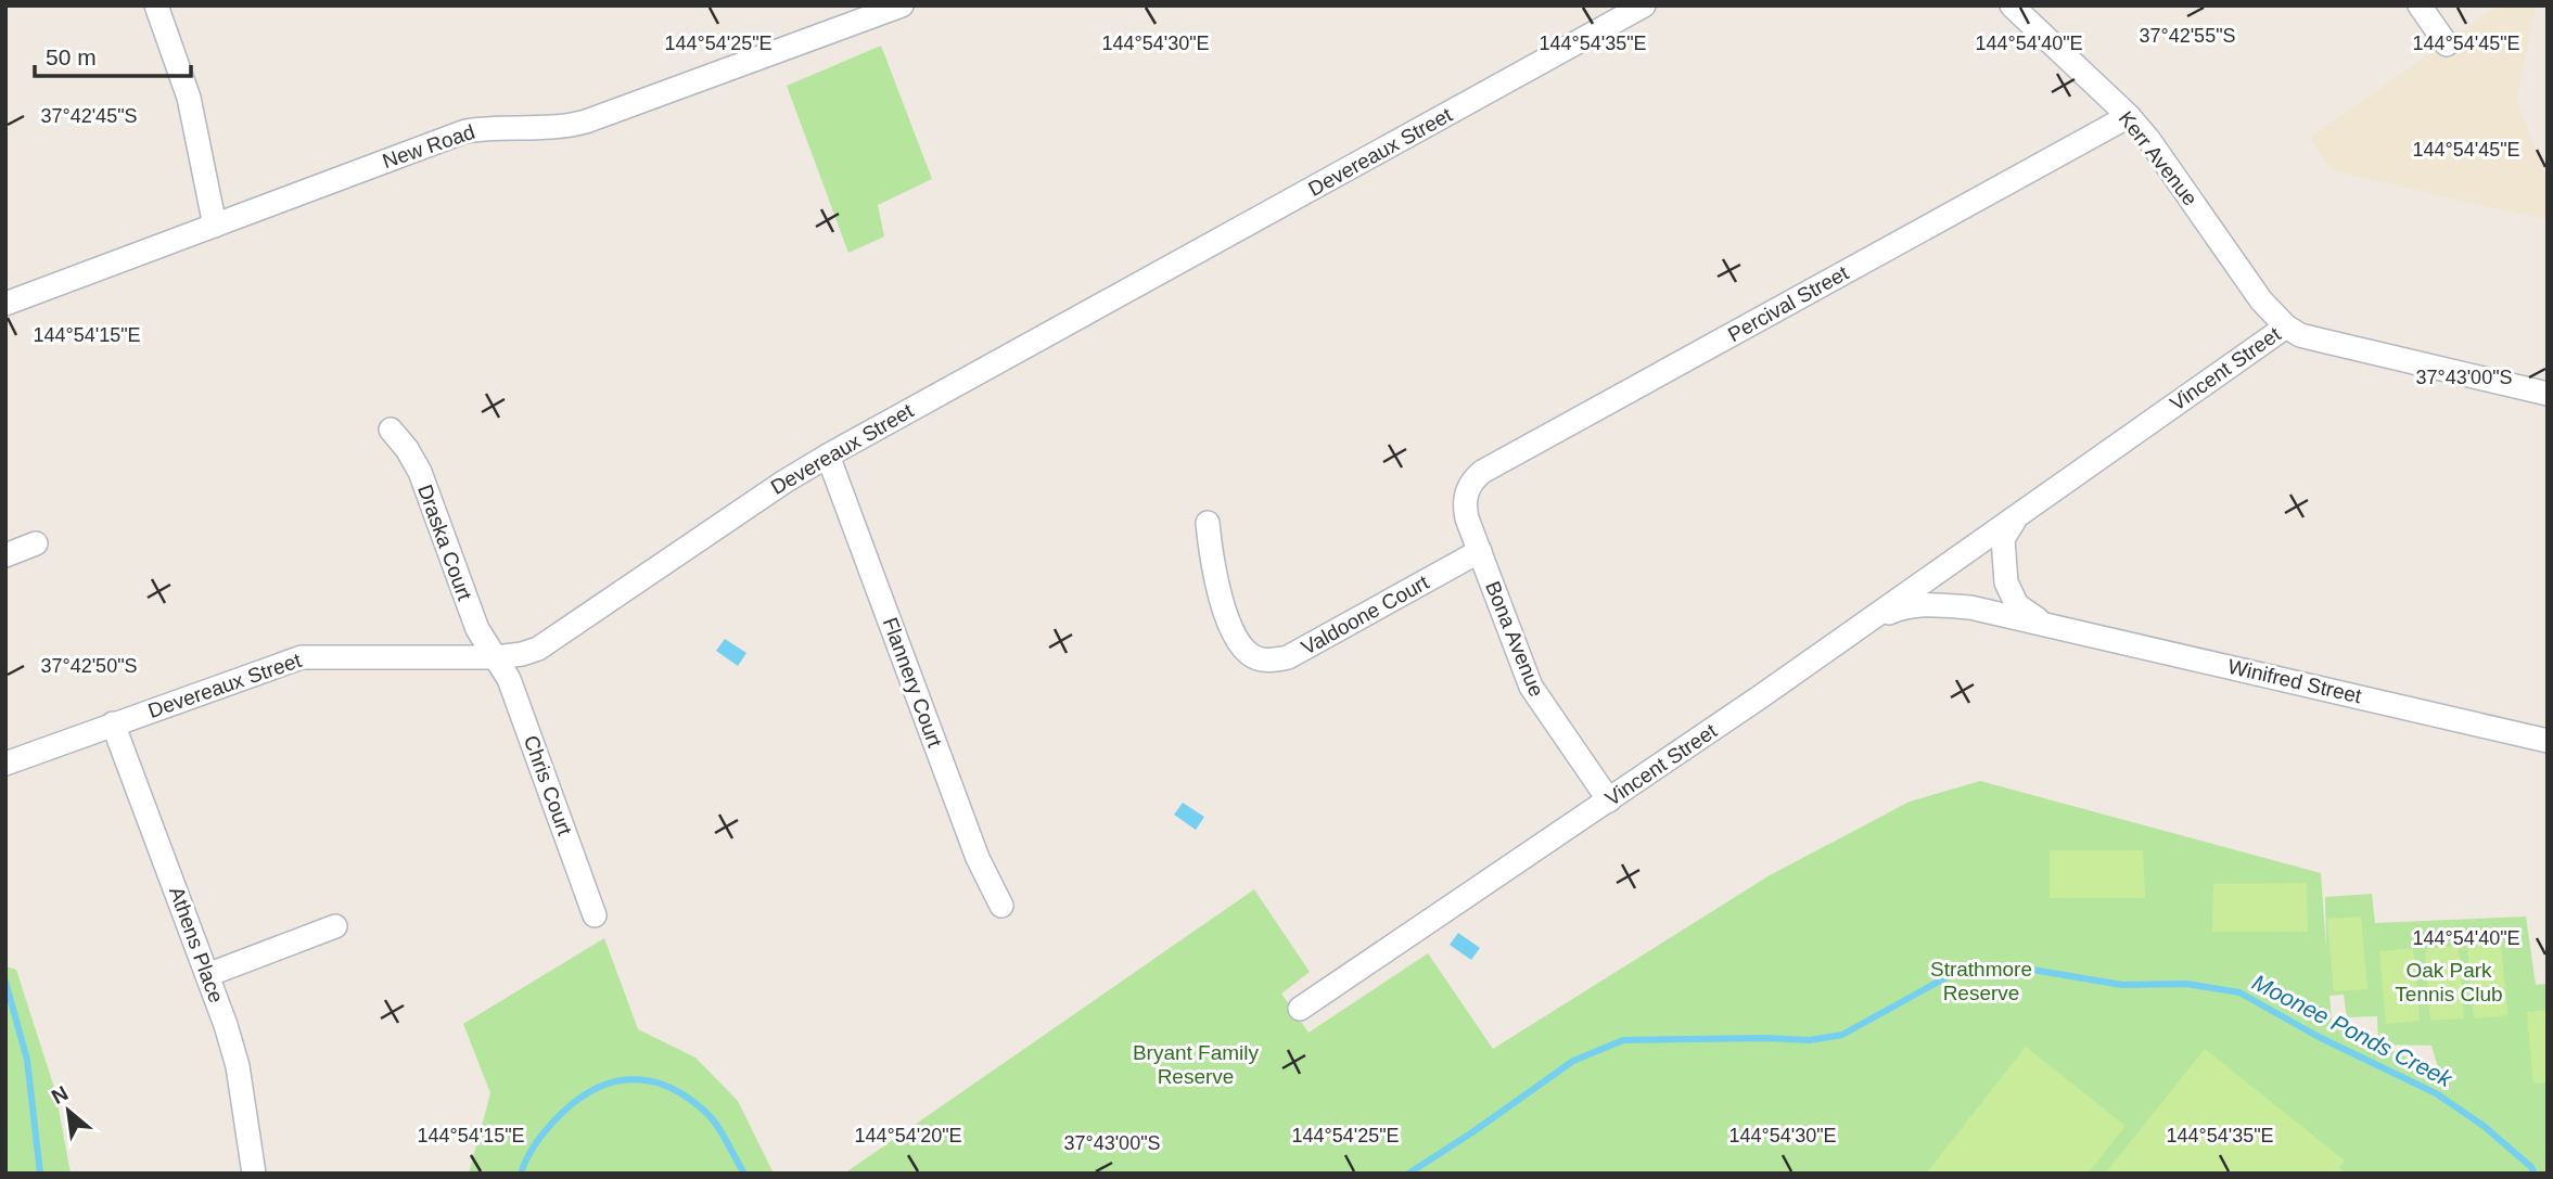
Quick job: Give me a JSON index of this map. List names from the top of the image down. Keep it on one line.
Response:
{"streets":{"street":["New Road","Devereaux Street","Kerr Avenue","Percival Street","Vincent Street","Draska Court","Valdoone Court","Bona Avenue","Winifred Street","Flannery Court","Chris Court","Athens Place"]},"crossings":[["Devereaux Street","Draska Court"],["Devereaux Street","Flannery Court"],["Devereaux Street","Chris Court"],["Devereaux Street","Athens Place"],["Kerr Avenue","Percival Street"],["Kerr Avenue","Vincent Street"],["Percival Street","Bona Avenue"],["Vincent Street","Bona Avenue"],["Vincent Street","Winifred Street"],["Draska Court","Chris Court"],["Valdoone Court","Bona Avenue"]],"water":["Moonee Ponds Creek"],"parks":["Strathmore Reserve","Oak Park Tennis Club","Bryant Family Reserve"],"scale_bar":"50 m","north":"top left","coordinates":["37°42'55\"S","144°54'25\"E","144°54'30\"E","144°54'35\"E","144°54'40\"E","144°54'45\"E","37°42'45\"S","144°54'15\"E","37°43'00\"S","37°42'50\"S","144°54'20\"E"]}
